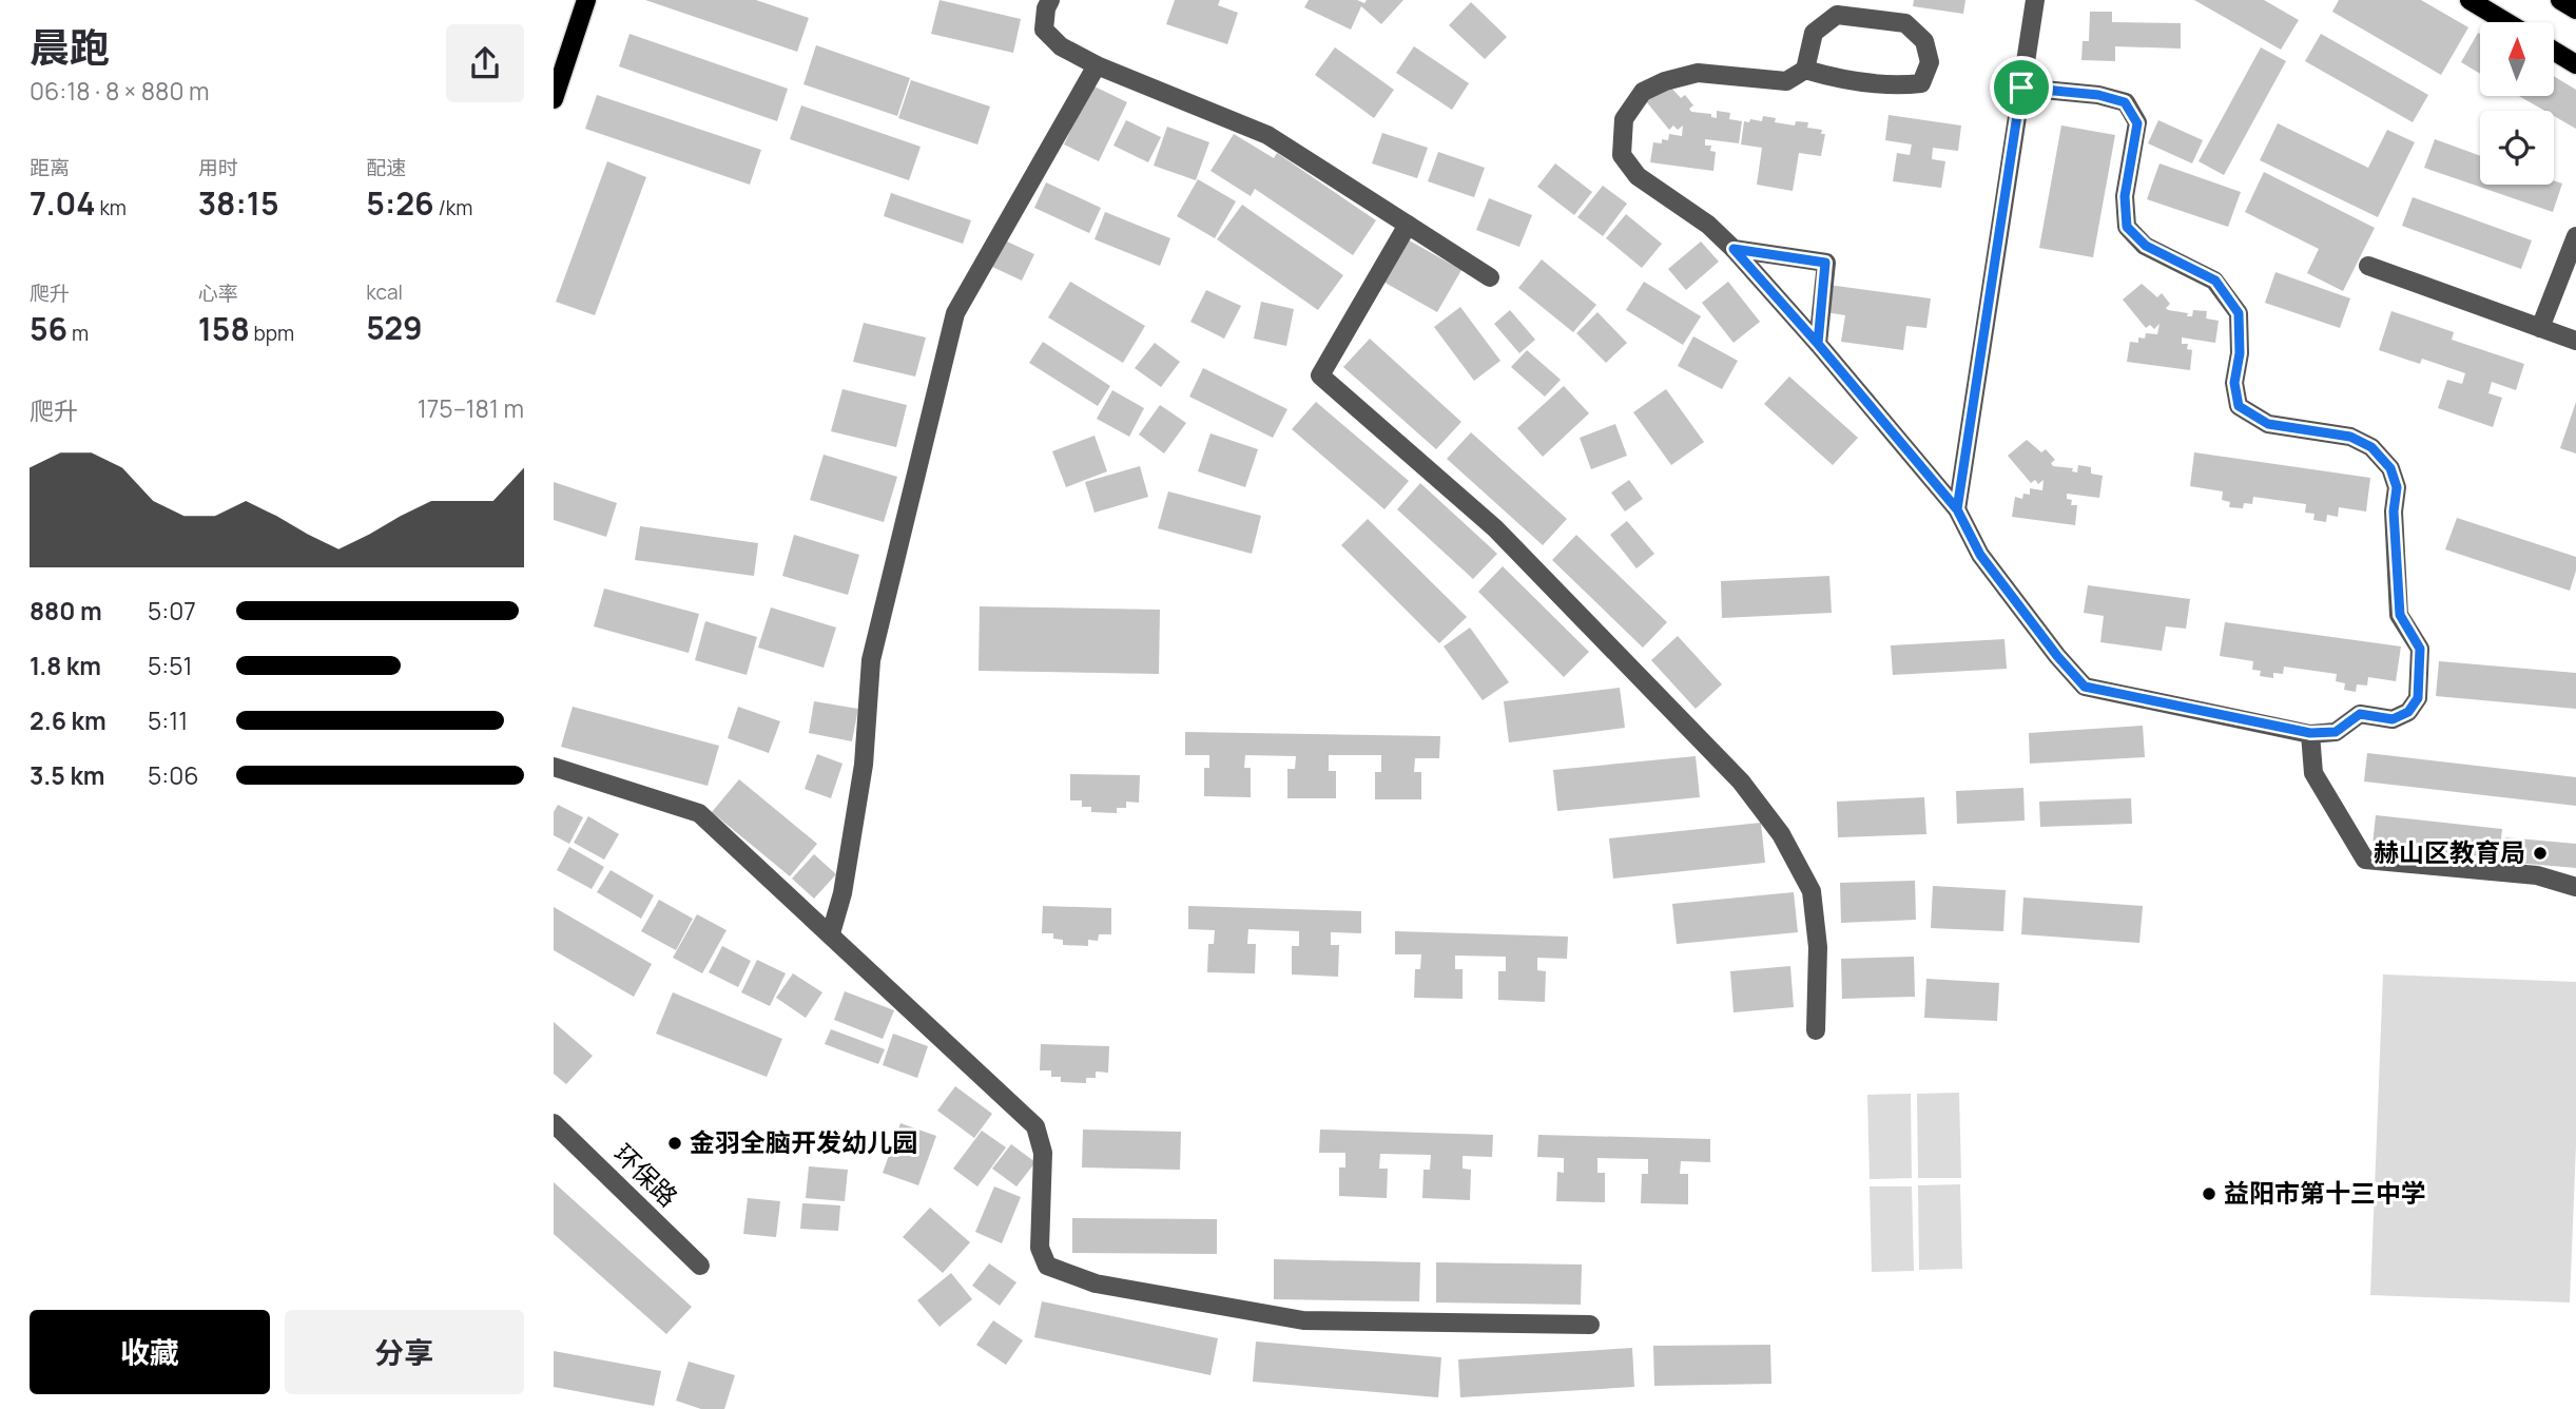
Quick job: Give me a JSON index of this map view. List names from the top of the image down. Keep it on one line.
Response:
{"streets":{"street":["环保路"]},"places":["赫山区教育局","金羽全脑开发幼儿园","益阳市第十三中学"],"north":"top","page":{"heading":["晨跑","06:18 · 8 × 880 m"],"stats":[["距离","7.04 km"],["用时","38:15"],["配速","5:26 /km"],["爬升","56 m"],["心率","158 bpm"],["kcal","529"]],"chart":["爬升","175–181 m"],"list":[{"name":"880 m","note":"5:07"},{"name":"1.8 km","note":"5:51"},{"name":"2.6 km","note":"5:11"},{"name":"3.5 km","note":"5:06"}],"buttons":["收藏","分享"]}}
